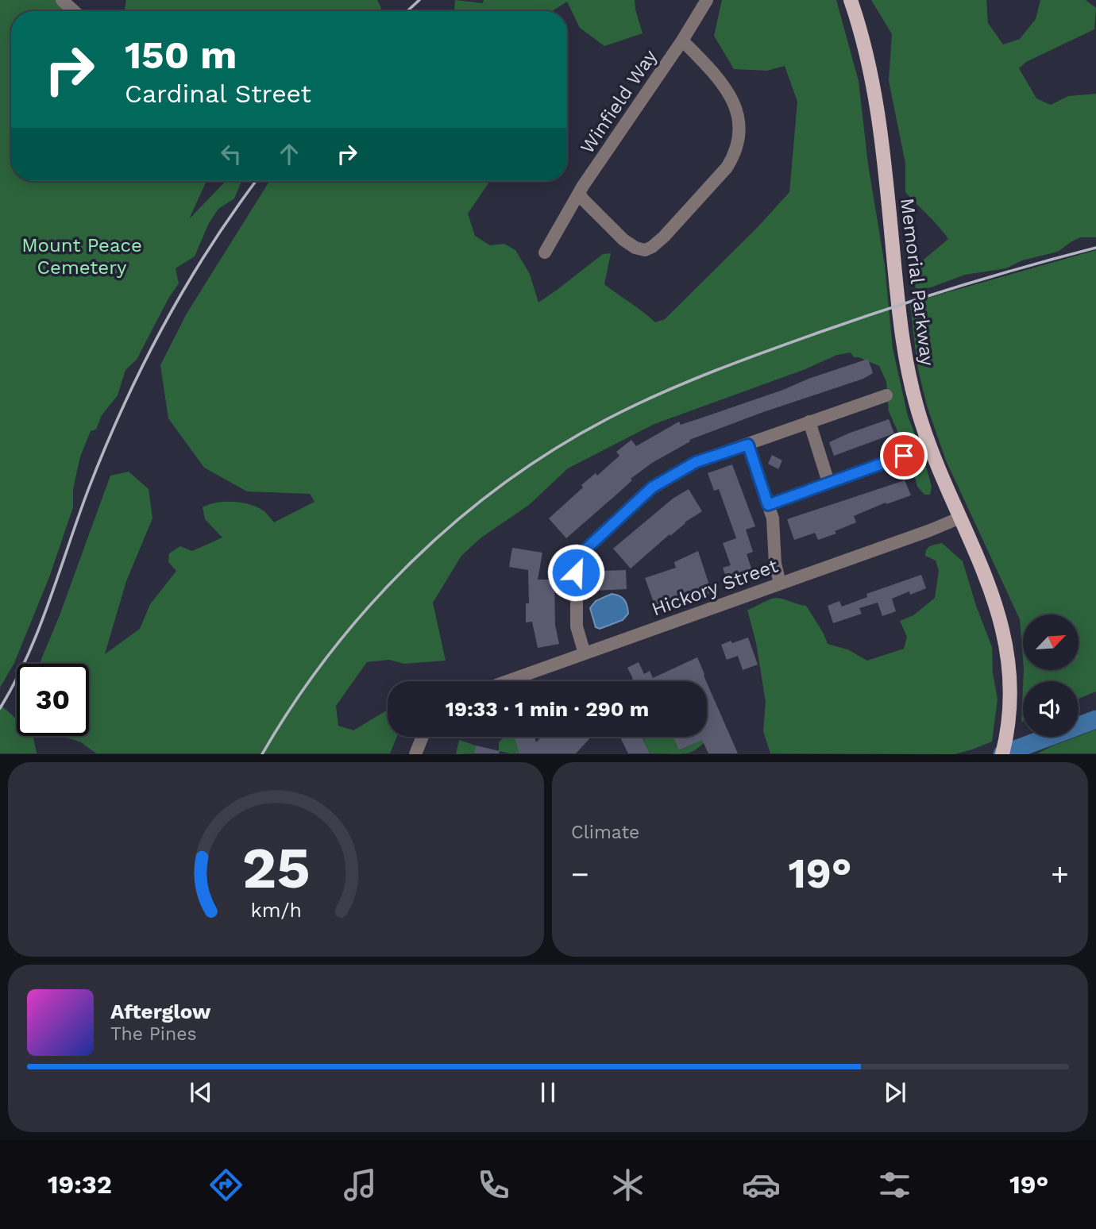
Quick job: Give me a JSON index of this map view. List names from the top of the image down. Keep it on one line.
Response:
{"streets":{"main road":["Memorial Parkway"],"street":["Winfield Way","Hickory Street"]},"crossings":[["Memorial Parkway","Hickory Street"]],"parks":["Mount Peace Cemetery"],"north":"top right","page":{"turn":["150 m","Cardinal Street"],"limit":"30","trip":"19:33 · 1 min · 290 m","tile":"Climate","heat":["−","19°","+"],"song":["Afterglow","The Pines"],"tabs":["19:32","19°"],"gauge":["25","km/h"]}}
